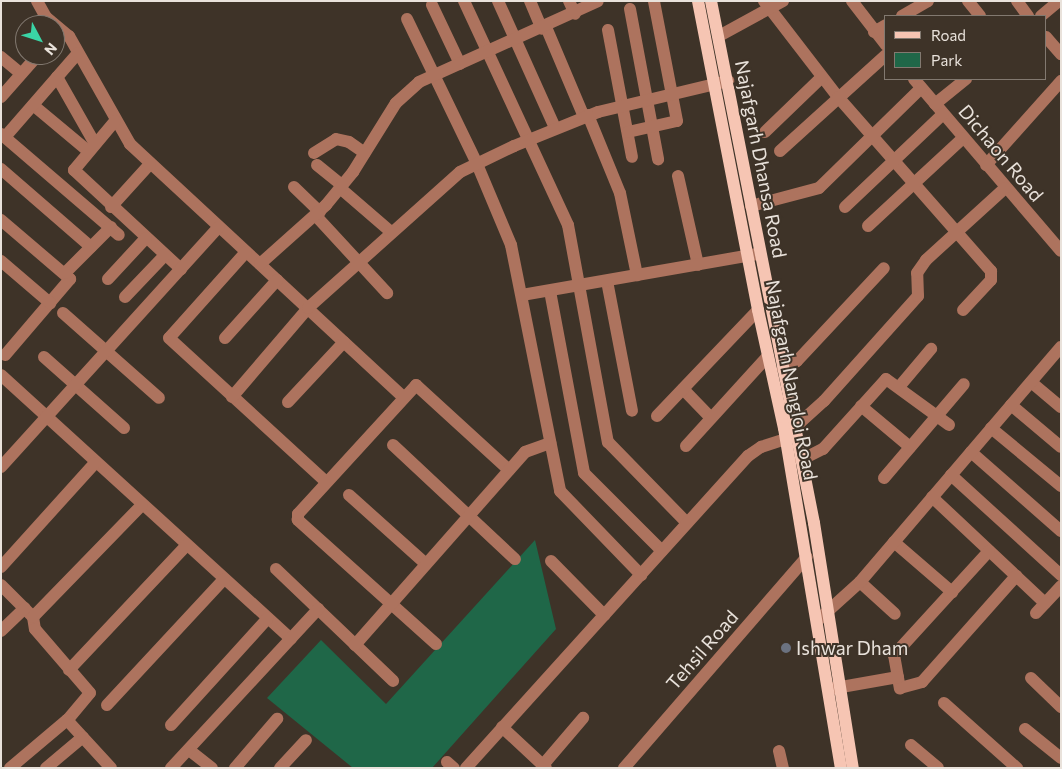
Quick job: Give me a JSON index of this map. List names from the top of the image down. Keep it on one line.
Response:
{"streets":{"main road":["Najafgarh Dhansa Road","Najafgarh Nangloi Road"],"street":["Dichaon Road","Tehsil Road"]},"crossings":[["Najafgarh Dhansa Road","Najafgarh Nangloi Road"],["Najafgarh Nangloi Road","Tehsil Road"]],"places":["Ishwar Dham"],"legend":["Road","Park"],"north":"bottom right"}
